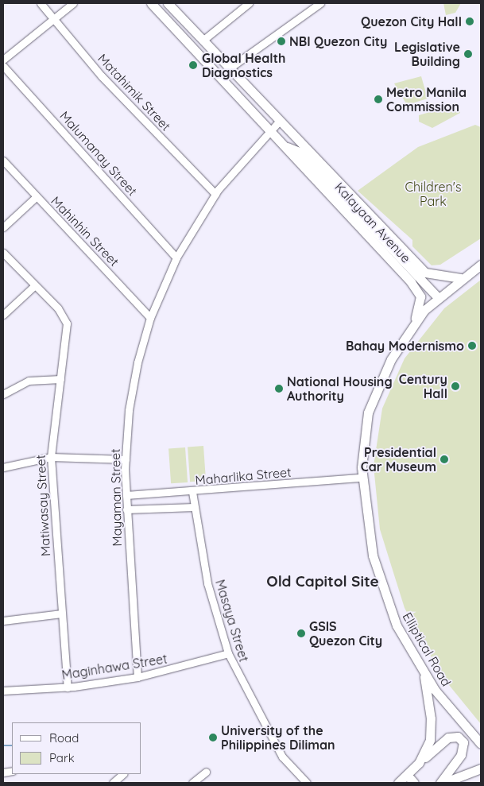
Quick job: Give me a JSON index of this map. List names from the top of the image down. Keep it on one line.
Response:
{"streets":{"main road":["Kalayaan Avenue","Elliptical Road"],"street":["Matahimik Street","Malumanay Street","Mahinhin Street","Maharlika Street","Mayaman Street","Matiwasay Street","Masaya Street","Maginhawa Street"]},"crossings":[["Matahimik Street","Mayaman Street"],["Malumanay Street","Mayaman Street"],["Kalayaan Avenue","Mayaman Street"],["Kalayaan Avenue","Elliptical Road"],["Mahinhin Street","Mayaman Street"],["Maharlika Street","Mayaman Street"],["Maharlika Street","Masaya Street"],["Maharlika Street","Elliptical Road"],["Mayaman Street","Maginhawa Street"],["Matiwasay Street","Maginhawa Street"],["Masaya Street","Maginhawa Street"]],"districts":["Old Capitol Site"],"parks":["Children's Park"],"places":["Quezon City Hall","NBI Quezon City","Legislative Building","Global Health Diagnostics","Metro Manila Commission","Bahay Modernismo","Century Hall","National Housing Authority","Presidential Car Museum","GSIS Quezon City","University of the Philippines Diliman"],"legend":["Road","Park"]}
